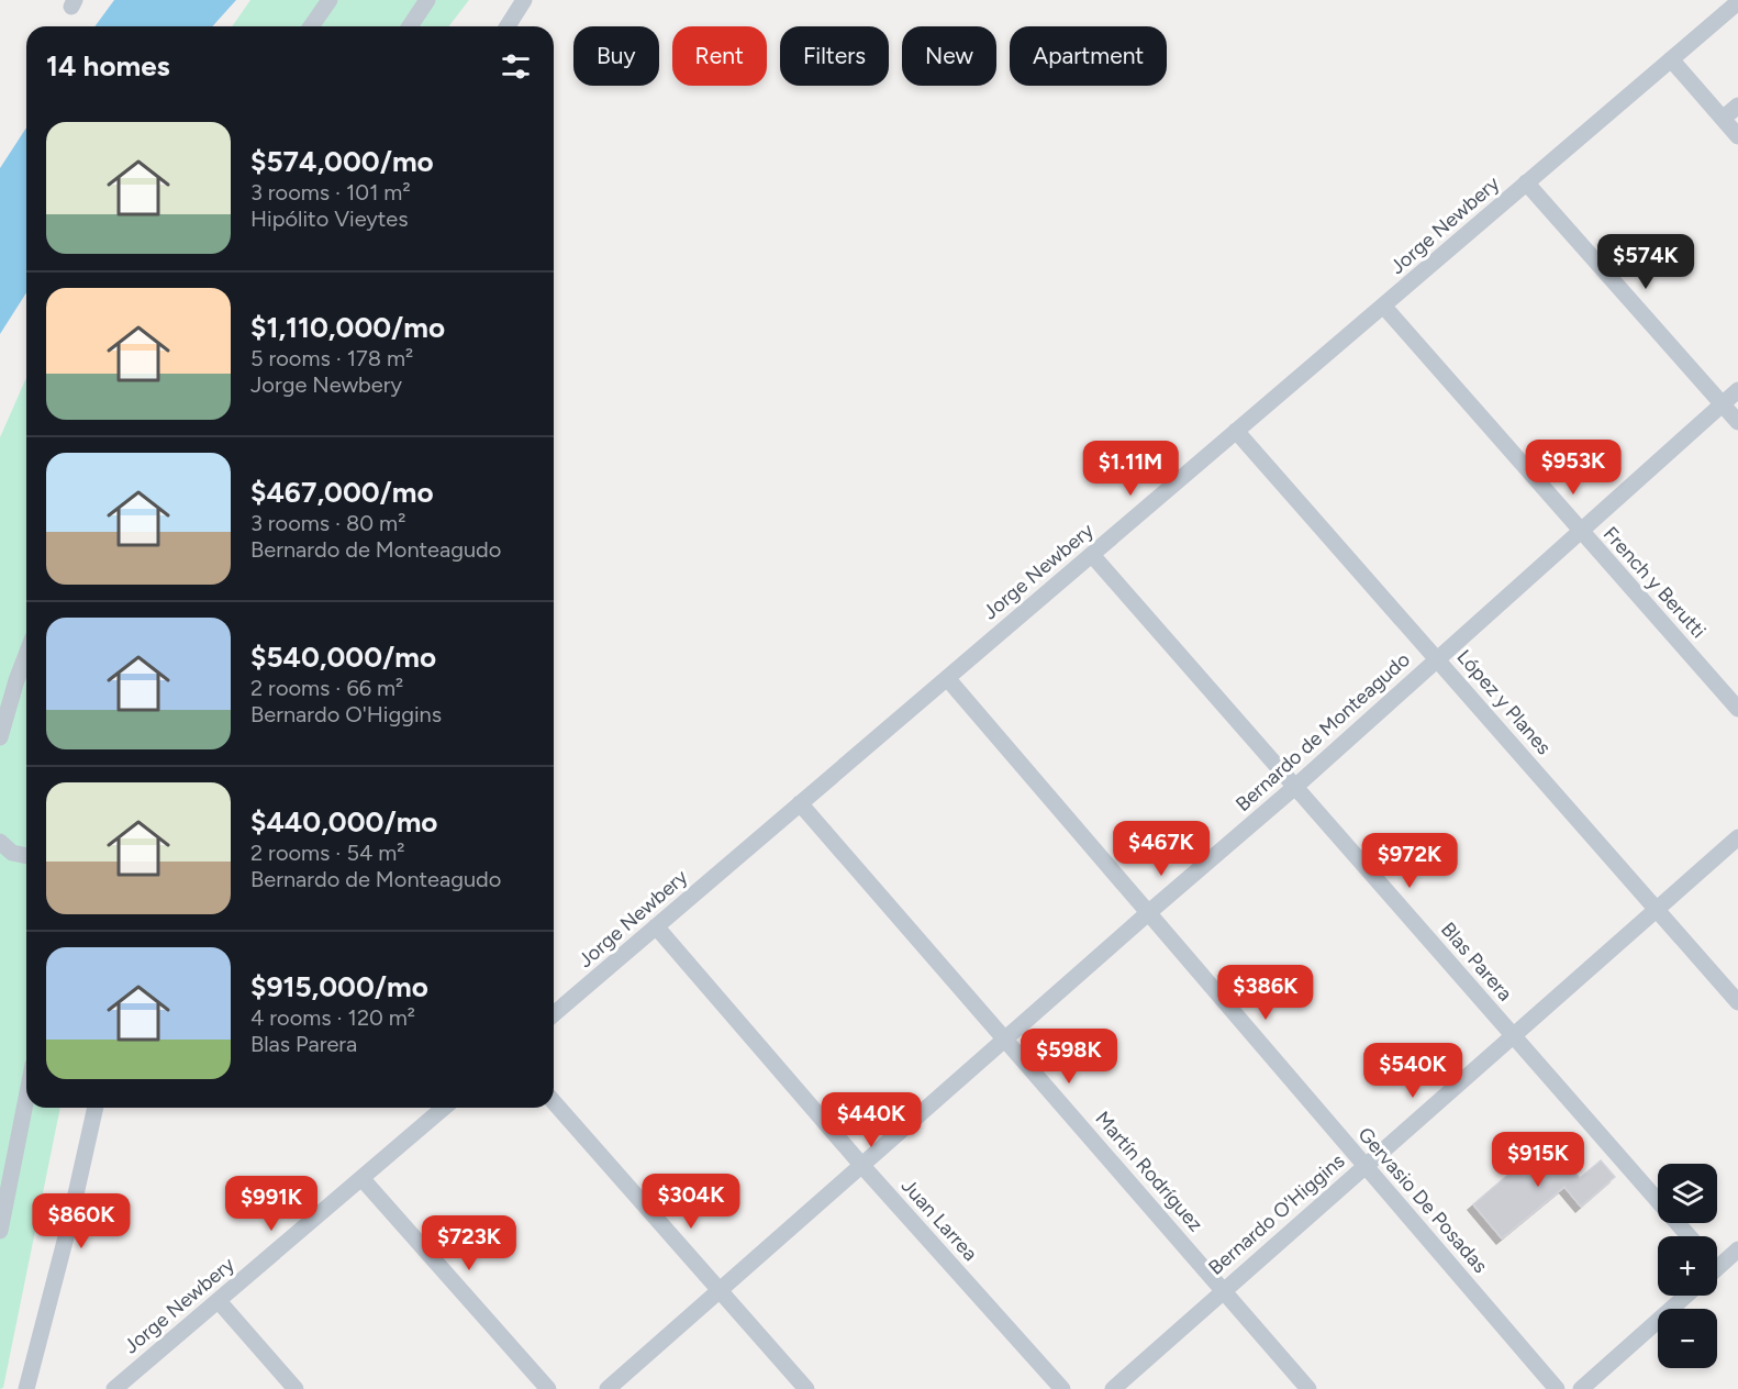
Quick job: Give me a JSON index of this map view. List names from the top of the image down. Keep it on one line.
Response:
{"streets":{"street":["Jorge Newbery","French y Berutti","López y Planes","Bernardo de Monteagudo","Blas Parera","Martín Rodríguez","Gervasio De Posadas","Bernardo O'Higgins","Juan Larrea"]},"crossings":[["Jorge Newbery","French y Berutti"],["Jorge Newbery","López y Planes"],["Jorge Newbery","Blas Parera"],["Jorge Newbery","Martín Rodríguez"],["Jorge Newbery","Gervasio De Posadas"],["Jorge Newbery","Juan Larrea"],["French y Berutti","Bernardo de Monteagudo"],["López y Planes","Bernardo de Monteagudo"],["López y Planes","Bernardo O'Higgins"],["Bernardo de Monteagudo","Blas Parera"],["Bernardo de Monteagudo","Martín Rodríguez"],["Bernardo de Monteagudo","Gervasio De Posadas"],["Bernardo de Monteagudo","Juan Larrea"],["Blas Parera","Bernardo O'Higgins"],["Martín Rodríguez","Bernardo O'Higgins"],["Gervasio De Posadas","Bernardo O'Higgins"]],"page":{"chip":["Buy","Rent","Filters","New","Apartment"],"heading":"14 homes","list":[{"name":"$574,000/mo","note":"3 rooms · 101 m² · Hipólito Vieytes"},{"name":"$1,110,000/mo","note":"5 rooms · 178 m² · Jorge Newbery"},{"name":"$467,000/mo","note":"3 rooms · 80 m² · Bernardo de Monteagudo"},{"name":"$540,000/mo","note":"2 rooms · 66 m² · Bernardo O'Higgins"},{"name":"$440,000/mo","note":"2 rooms · 54 m² · Bernardo de Monteagudo"},{"name":"$915,000/mo","note":"4 rooms · 120 m² · Blas Parera"}],"price":["$574K","$953K","$1.11M","$467K","$972K","$386K","$598K","$540K","$440K","$915K","$304K","$991K","$860K","$723K"],"map_buttons":["+","−"]}}
